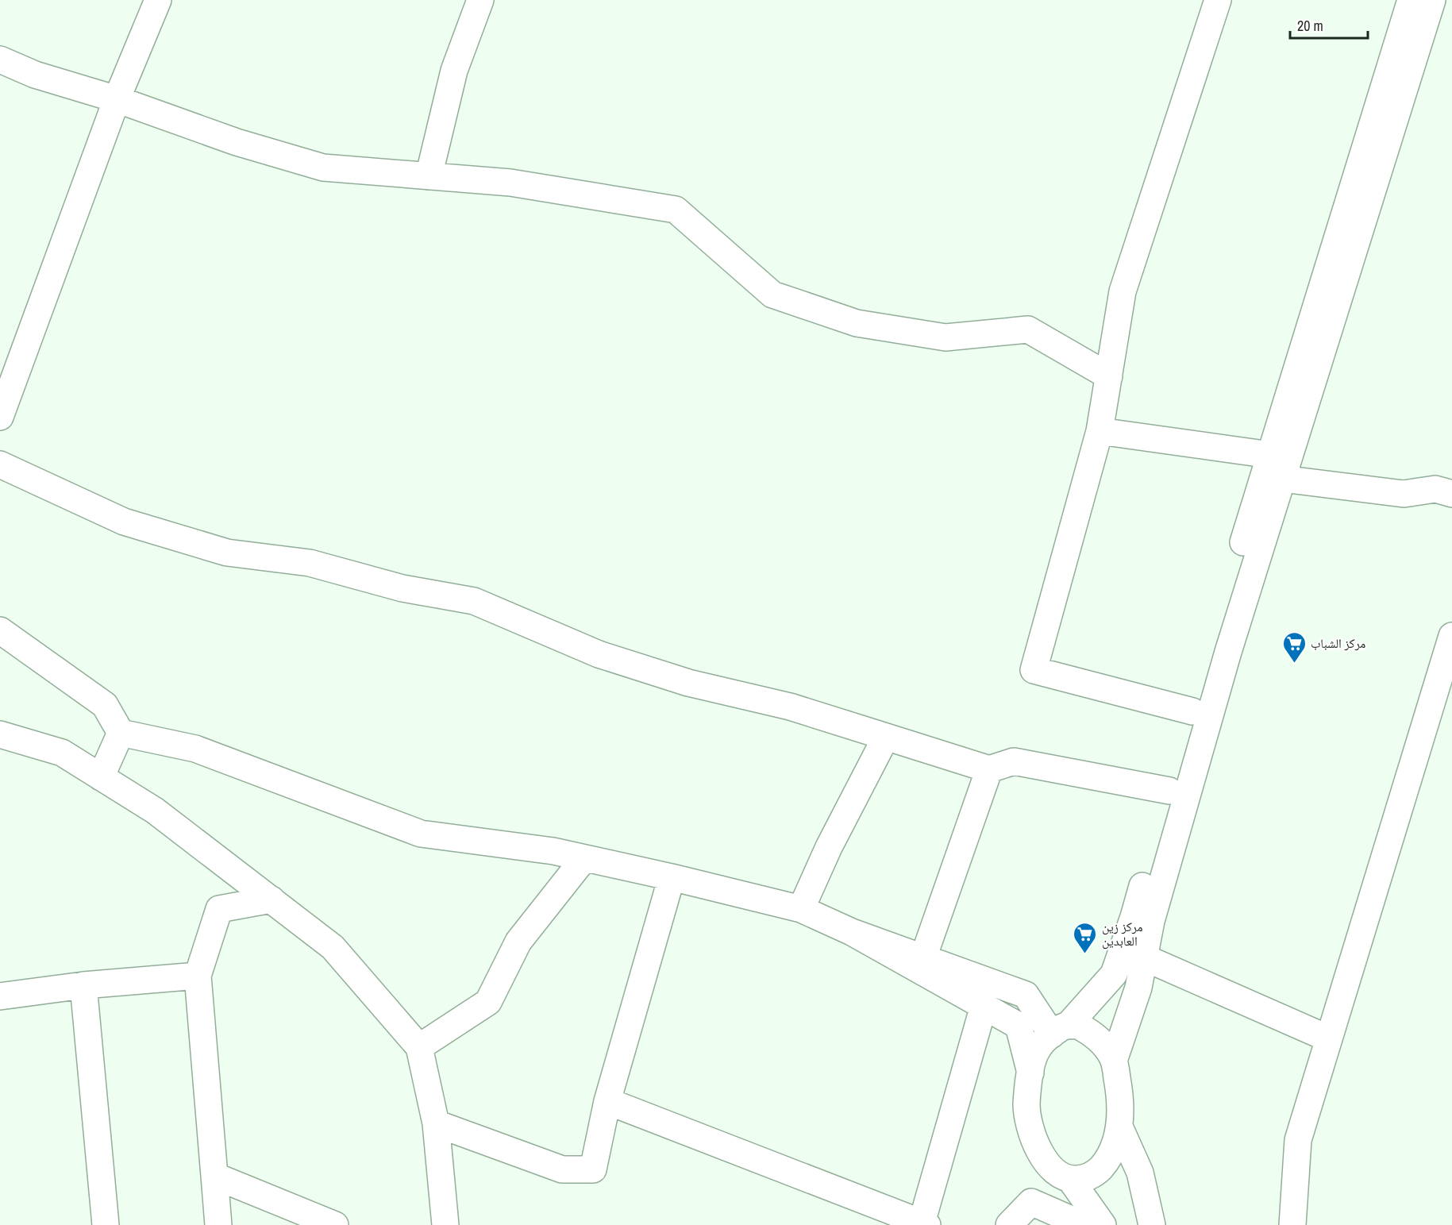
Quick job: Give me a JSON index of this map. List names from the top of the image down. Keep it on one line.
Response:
{"places":{"supermarket":["مركز الشباب","مركز زين العابدين"]},"scale_bar":"20 m"}
